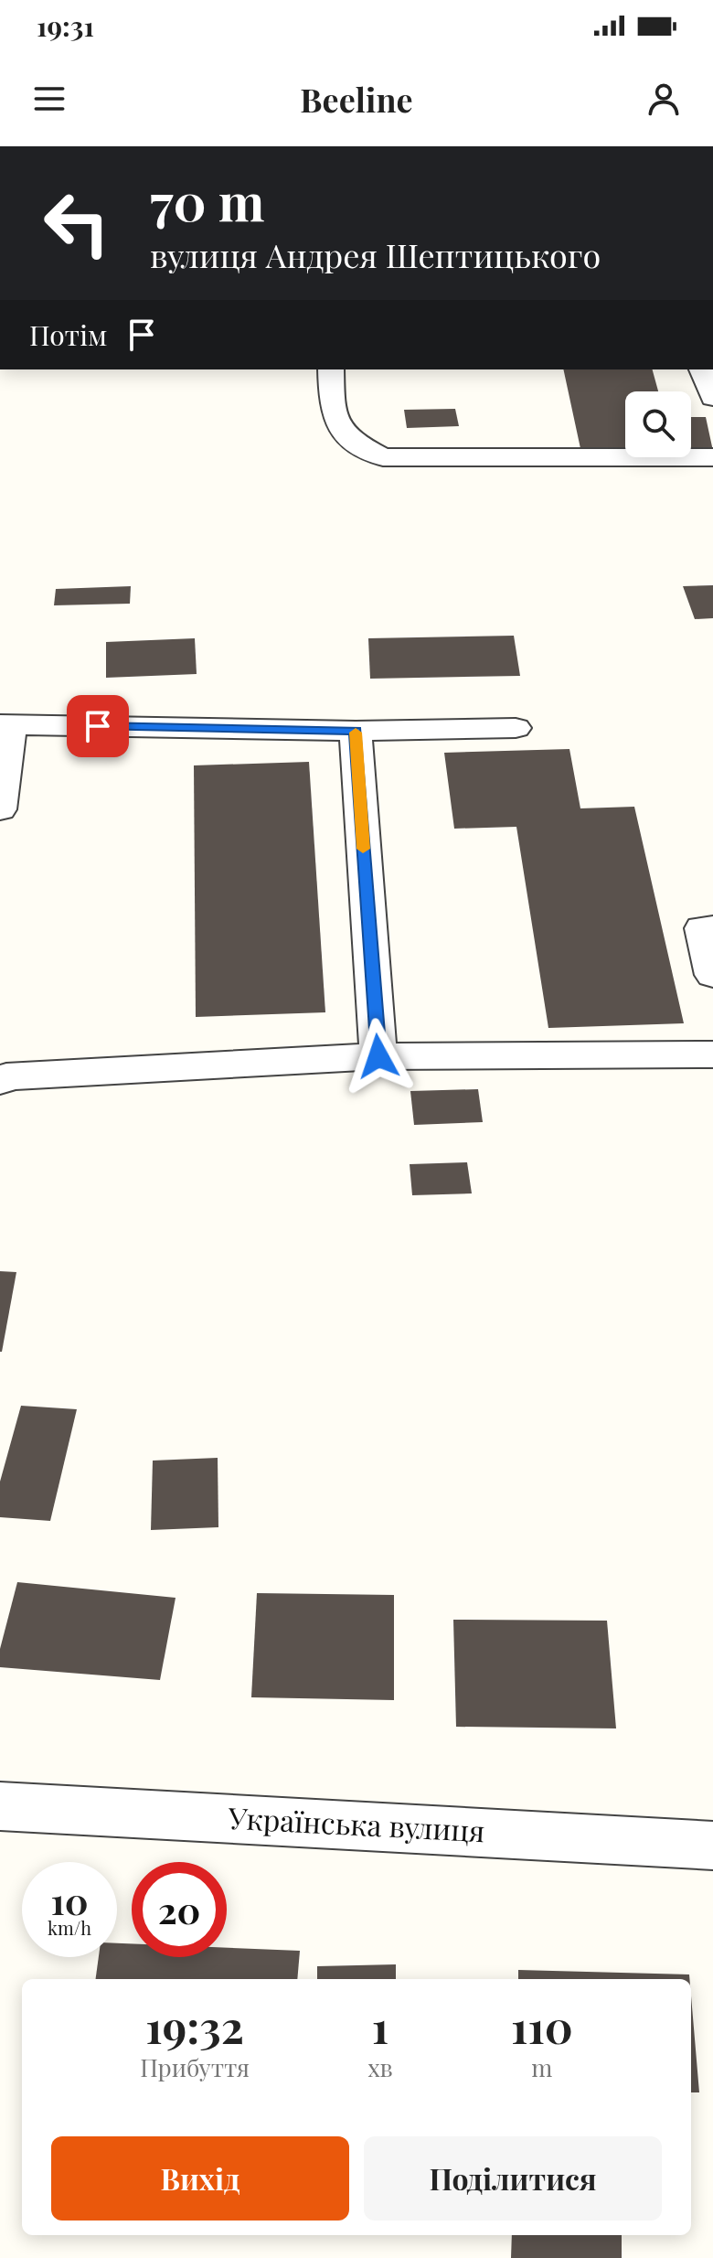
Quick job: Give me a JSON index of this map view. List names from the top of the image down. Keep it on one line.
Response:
{"streets":{"street":["Українська вулиця"]},"page":{"status":"19:31","header":"Beeline","turn":["70 m","вулиця Андрея Шептицького"],"then":"Потім","speed":"10 km/h","limit":"20","eta":["19:32","Прибуття","1","хв","110","m"],"buttons":["Вихід","Поділитися"]}}
